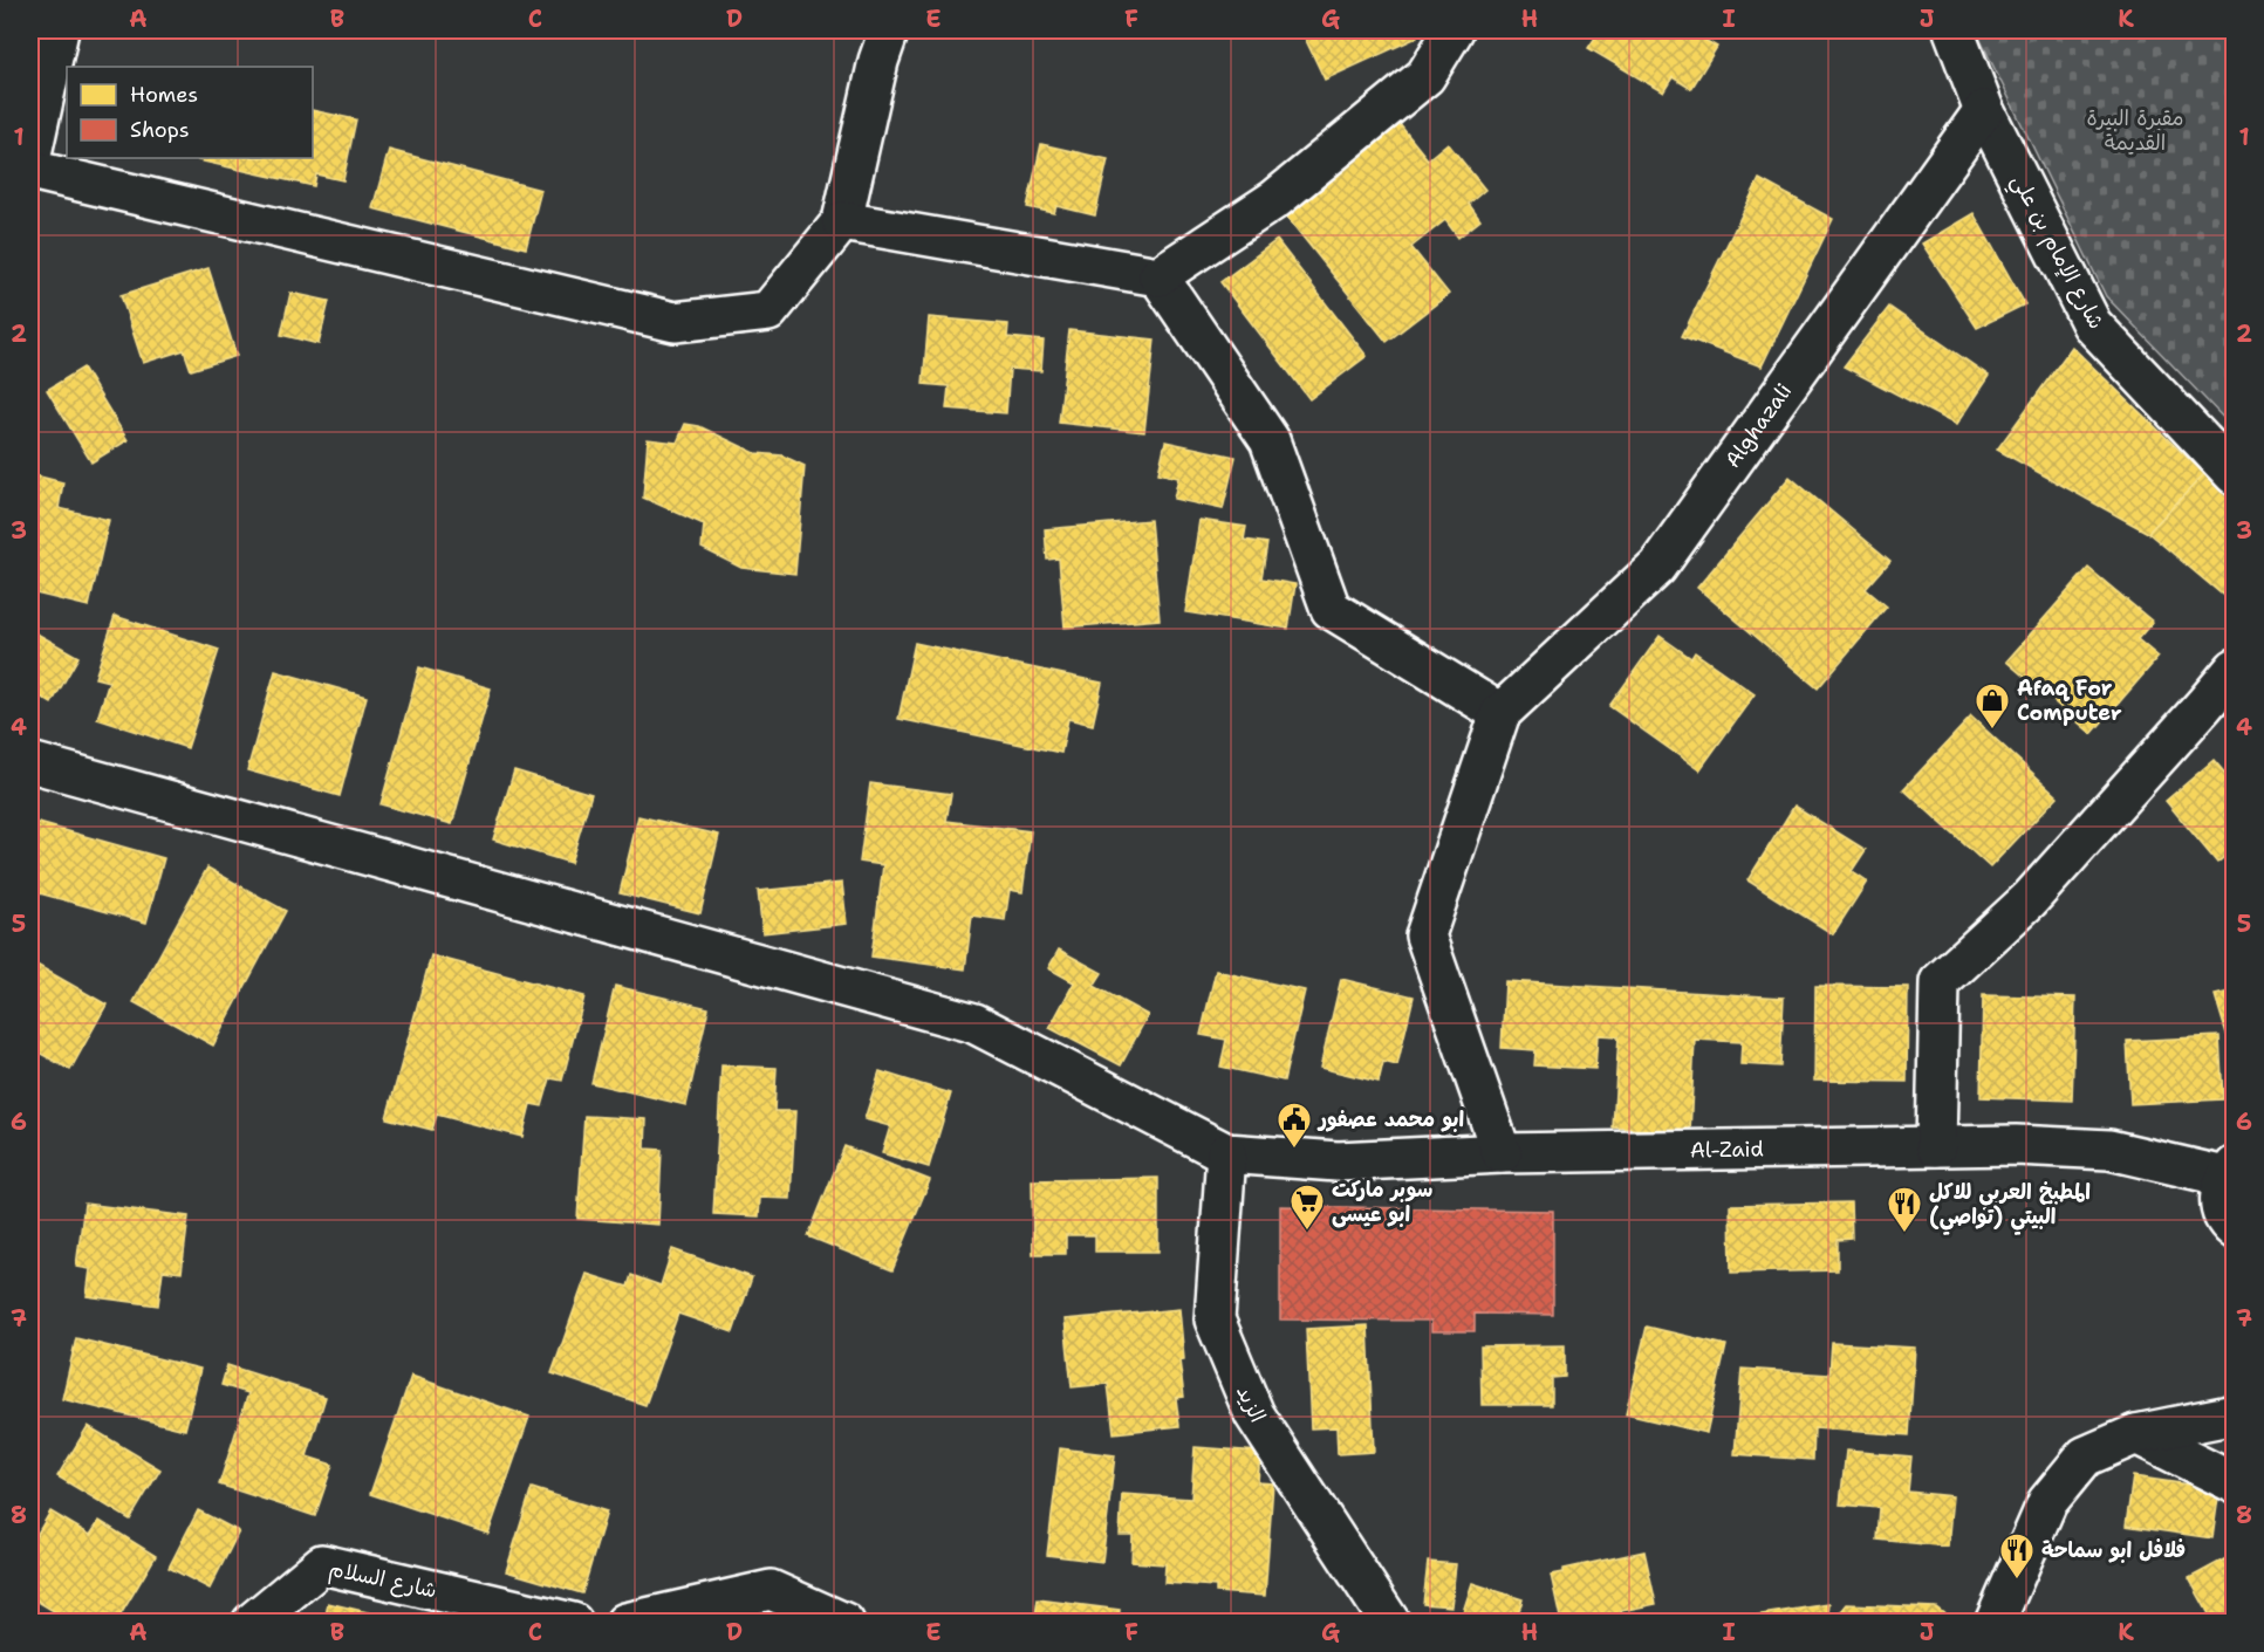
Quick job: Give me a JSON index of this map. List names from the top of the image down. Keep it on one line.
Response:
{"streets":{"street":["شارع الإمام بن علي","Alghazali","Al-Zaid","الزيد","شارع السلام"]},"crossings":[["شارع الإمام بن علي","Alghazali"],["Al-Zaid","الزيد"]],"parks":["مقبرة البيرة القديمة"],"places":{"shop":["Afaq For Computer"],"public building":["ابو محمد عصفور"],"supermarket":["سوبر ماركت ابو عيسی"],"restaurant":["المطبخ العربي للاكل البيتي (تواصي)","فلافل ابو سماحة"]},"legend":["Homes","Shops"],"grid":{"columns":["A","B","C","D","E","F","G","H","I","J","K"],"rows":["1","2","3","4","5","6","7","8"]}}
